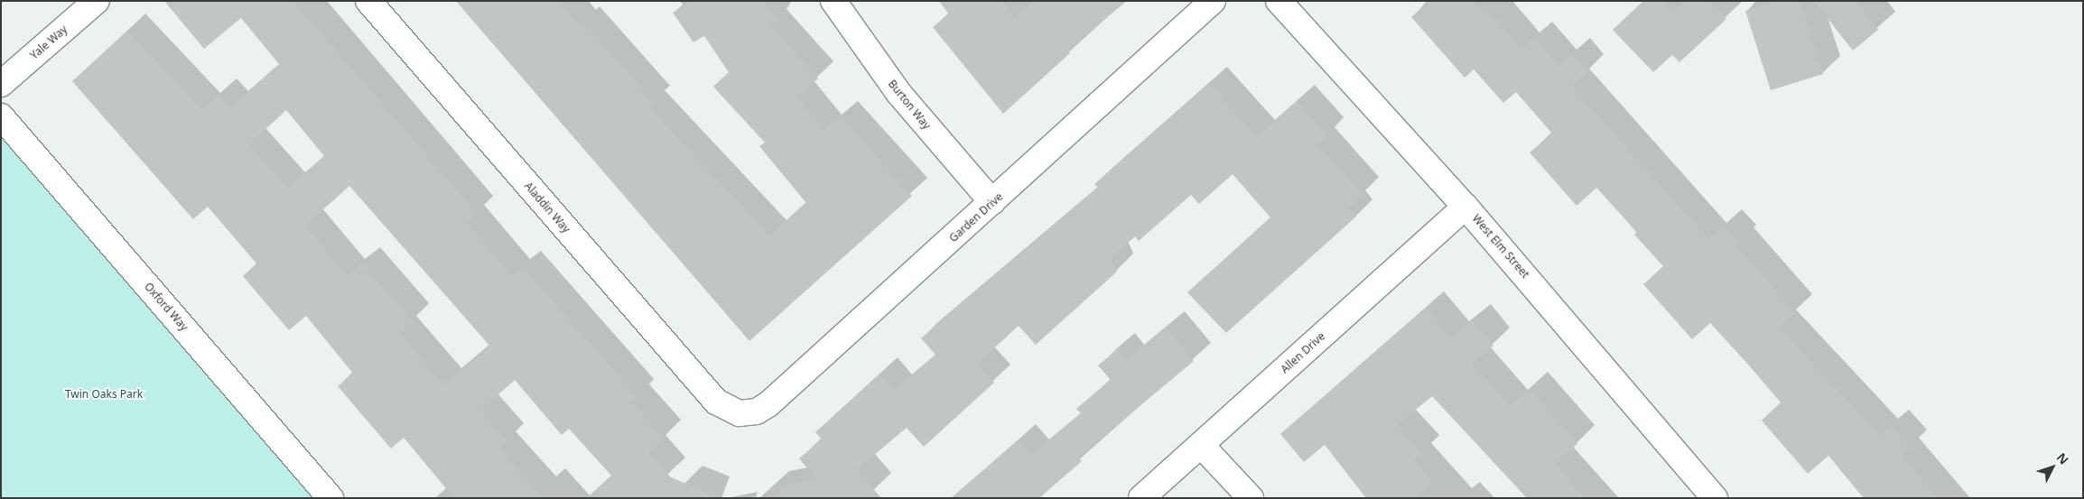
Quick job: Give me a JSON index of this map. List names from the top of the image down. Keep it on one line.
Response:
{"streets":{"street":["Yale Way","Burton Way","Aladdin Way","Garden Drive","West Elm Street","Oxford Way","Allen Drive"]},"crossings":[["Burton Way","Garden Drive"],["Aladdin Way","Garden Drive"],["West Elm Street","Allen Drive"]],"parks":["Twin Oaks Park"],"north":"top right"}
